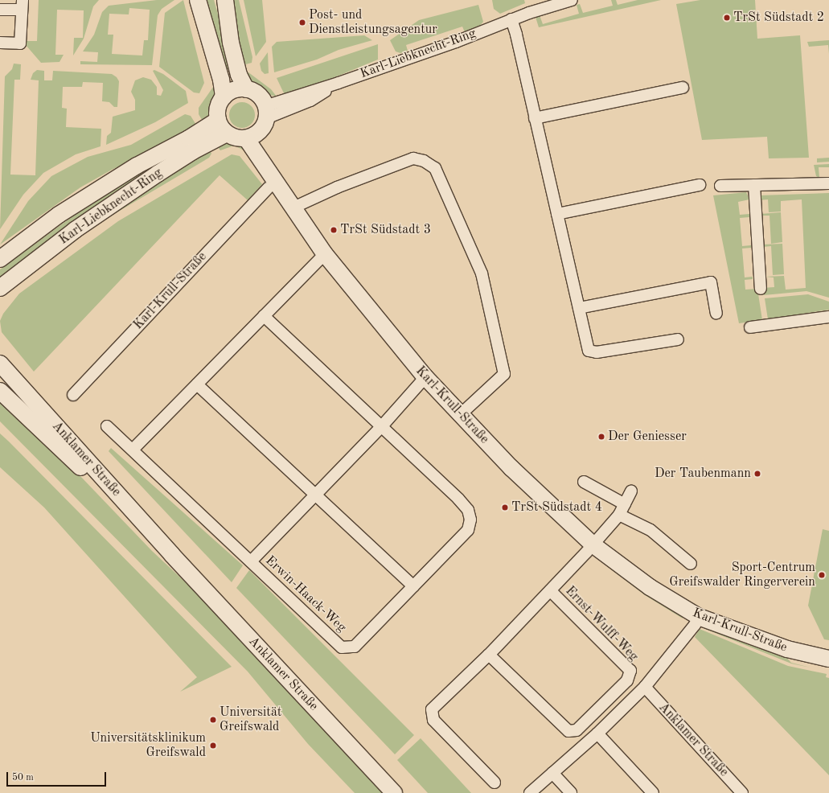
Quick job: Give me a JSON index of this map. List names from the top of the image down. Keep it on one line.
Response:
{"streets":{"street":["Karl-Liebknecht-Ring","Karl-Krull-Straße","Anklamer Straße","Erwin-Haack-Weg","Ernst-Wulff-Weg"]},"crossings":[["Karl-Liebknecht-Ring","Karl-Krull-Straße"],["Karl-Krull-Straße","Erwin-Haack-Weg"],["Karl-Krull-Straße","Ernst-Wulff-Weg"]],"places":["TrSt Südstadt 2","Post- und Dienstleistungsagentur","TrSt Südstadt 3","Der Geniesser","Der Taubenmann","TrSt Südstadt 4","Sport-Centrum Greifswalder Ringerverein","Universität Greifswald","Universitätsklinikum Greifswald"],"scale_bar":"50 m"}
